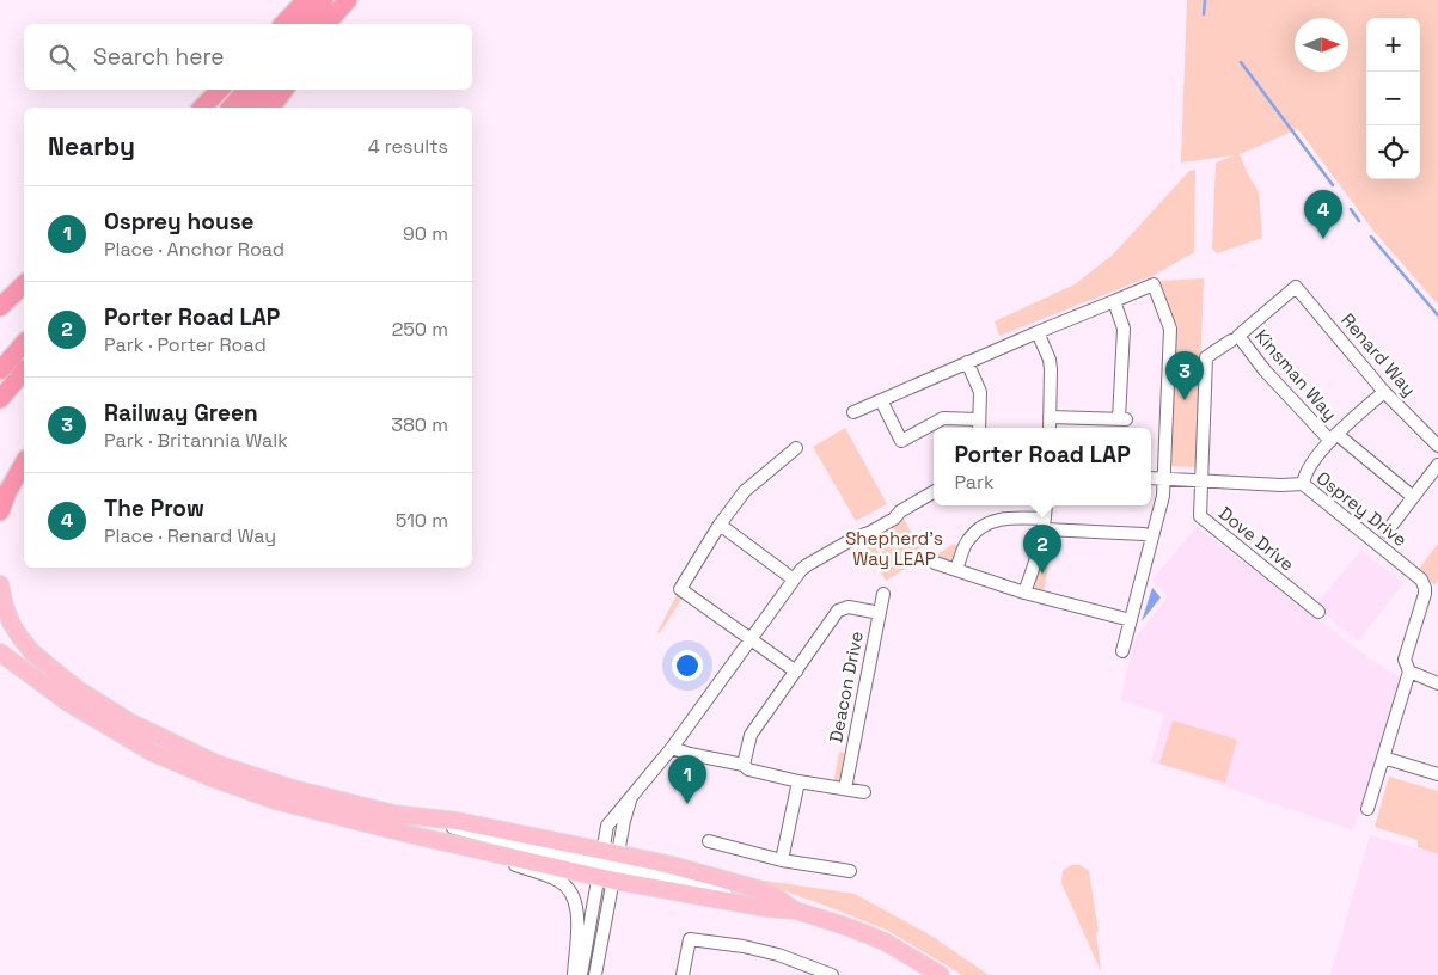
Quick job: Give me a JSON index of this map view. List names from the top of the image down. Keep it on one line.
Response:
{"streets":{"street":["Renard Way","Kinsman Way","Osprey Drive","Dove Drive","Deacon Drive"]},"crossings":[["Renard Way","Kinsman Way"],["Osprey Drive","Dove Drive"]],"parks":["Shepherd's Way LEAP"],"north":"right","page":{"map_buttons":["+","−"],"search":"Search here","heading":["Nearby","4 results"],"list":[{"mark":"1","name":"Osprey house","note":"Place · Anchor Road","value":"90 m"},{"mark":"2","name":"Porter Road LAP","note":"Park · Porter Road","value":"250 m"},{"mark":"3","name":"Railway Green","note":"Park · Britannia Walk","value":"380 m"},{"mark":"4","name":"The Prow","note":"Place · Renard Way","value":"510 m"}],"pins":["4","3","2","1"],"popup":["Porter Road LAP","Park"]}}
